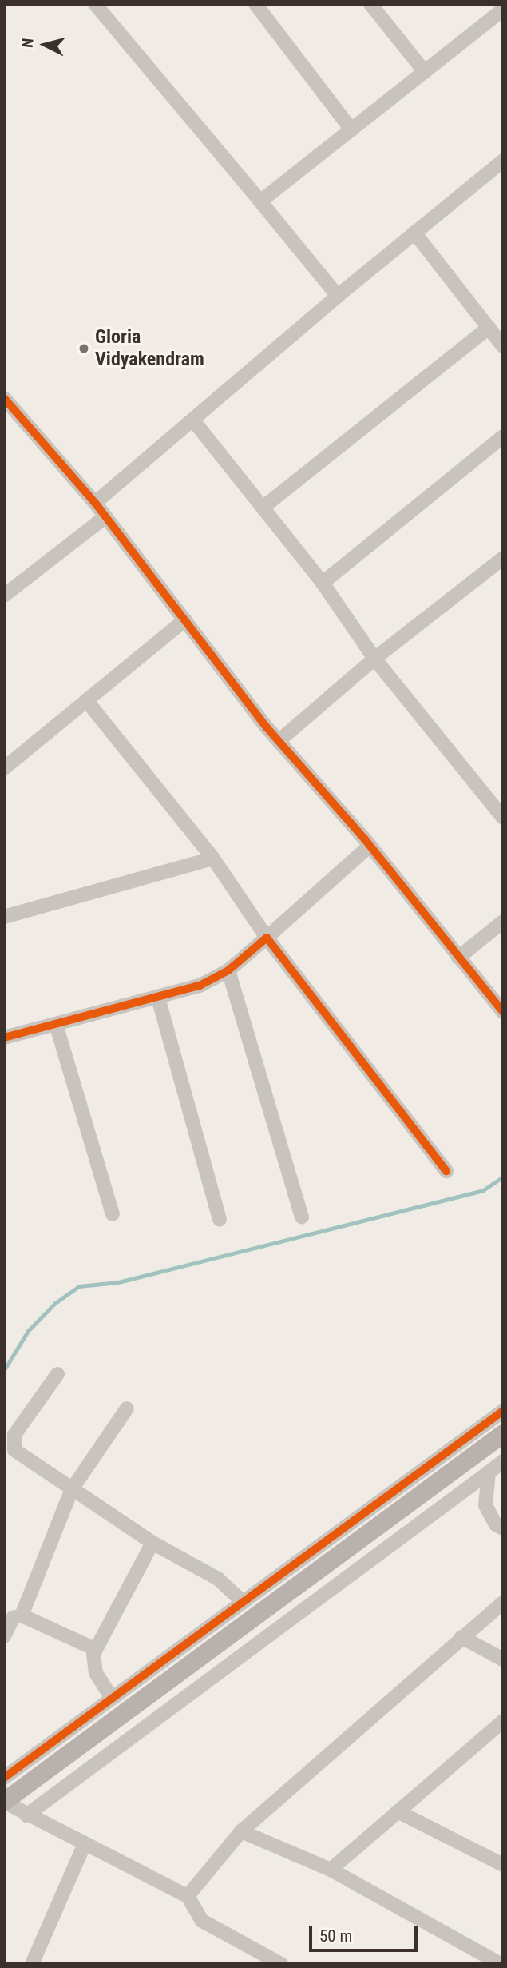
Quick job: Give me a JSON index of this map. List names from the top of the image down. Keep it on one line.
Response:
{"places":["Gloria Vidyakendram"],"scale_bar":"50 m","north":"left"}
